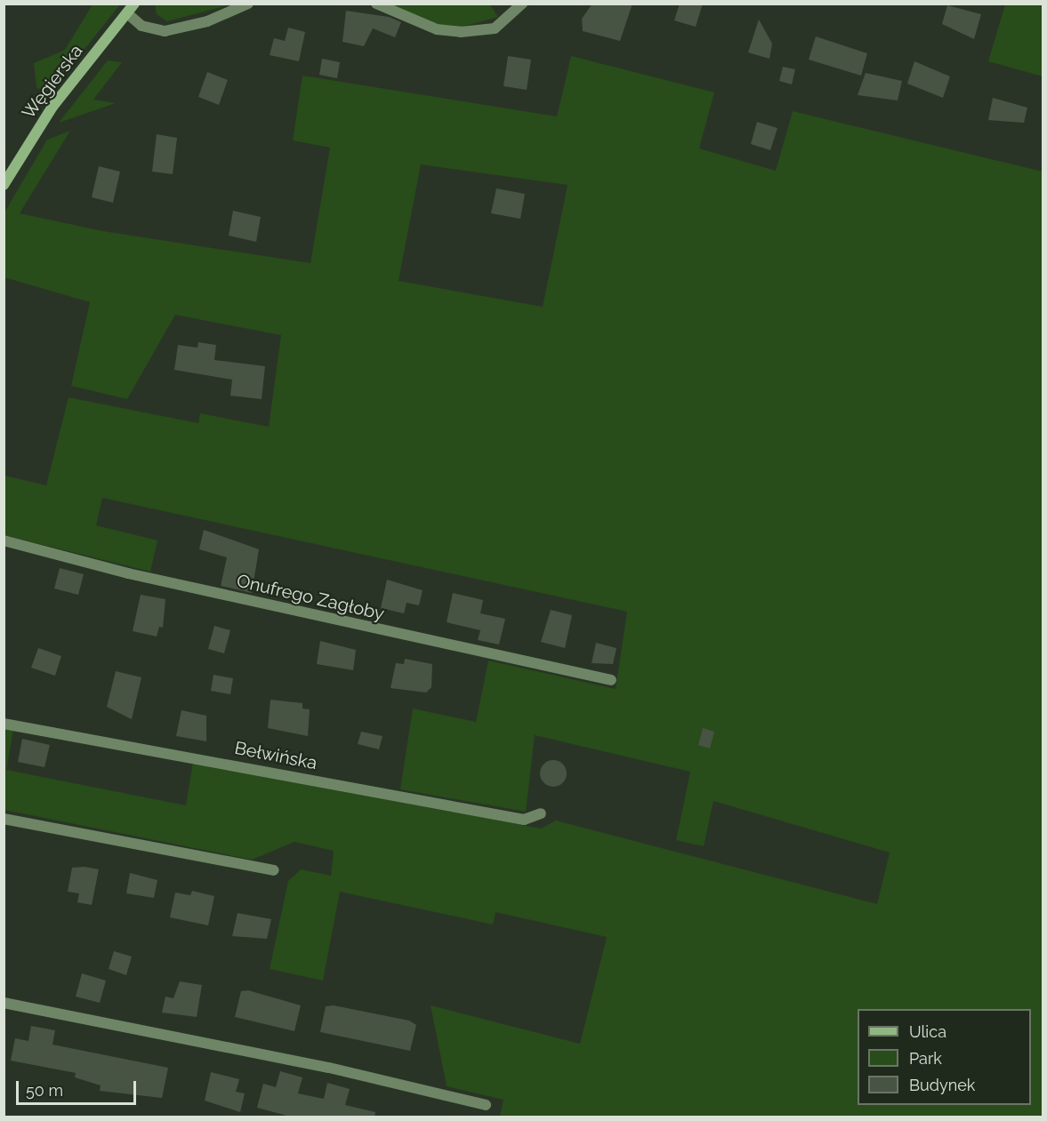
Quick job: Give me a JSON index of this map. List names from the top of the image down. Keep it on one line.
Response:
{"streets":{"main road":["Węgierska"],"street":["Onufrego Zagłoby","Bełwińska"]},"legend":["Ulica","Park","Budynek"],"scale_bar":"50 m"}
